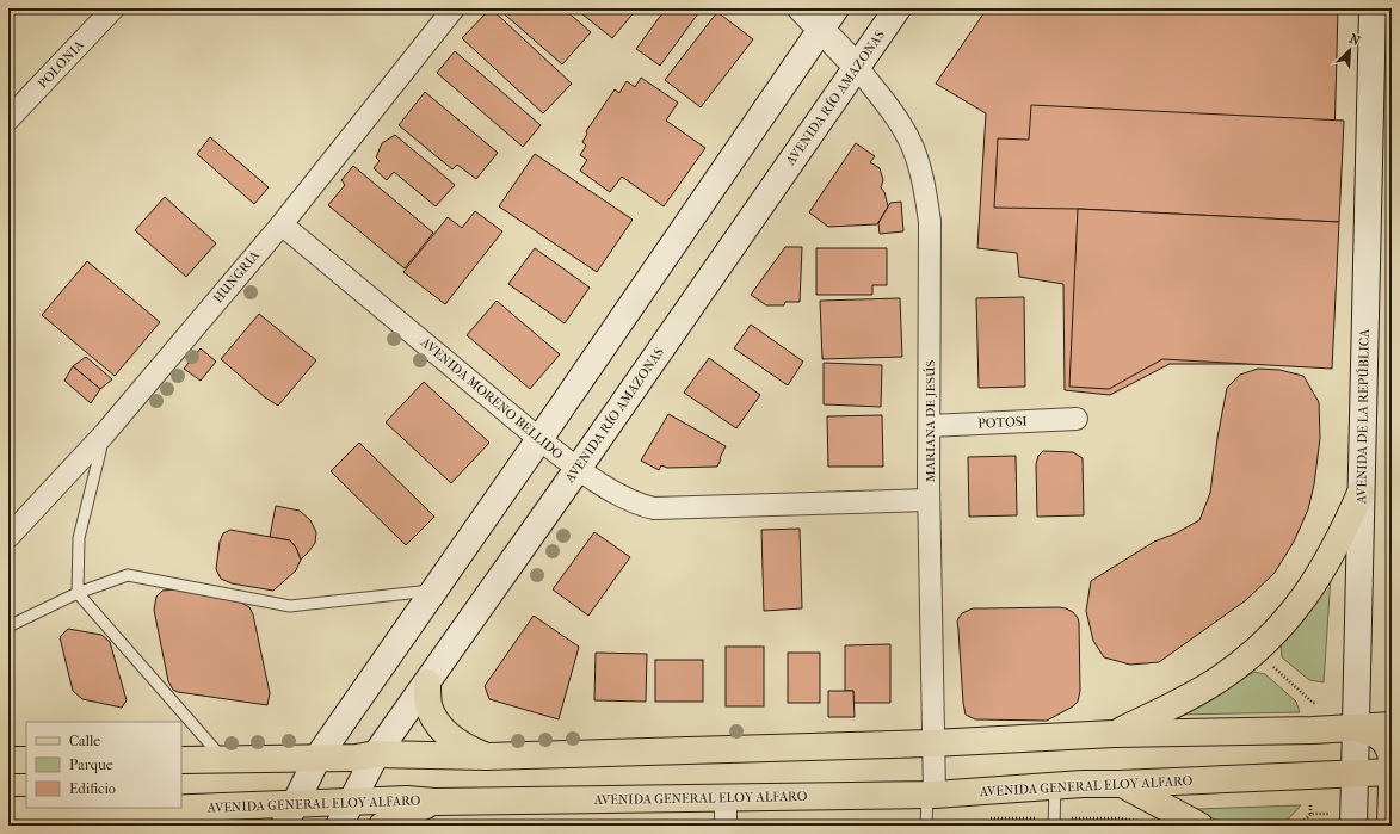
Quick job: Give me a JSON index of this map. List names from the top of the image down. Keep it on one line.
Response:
{"streets":{"main road":["AVENIDA RÍO AMAZONAS","AVENIDA DE LA REPÚBLICA","AVENIDA GENERAL ELOY ALFARO"],"street":["POLONIA","HUNGRIA","AVENIDA MORENO BELLIDO","MARIANA DE JESÚS","POTOSI"]},"crossings":[["AVENIDA RÍO AMAZONAS","AVENIDA MORENO BELLIDO"],["AVENIDA RÍO AMAZONAS","MARIANA DE JESÚS"],["AVENIDA RÍO AMAZONAS","AVENIDA GENERAL ELOY ALFARO"],["HUNGRIA","AVENIDA MORENO BELLIDO"],["AVENIDA MORENO BELLIDO","MARIANA DE JESÚS"],["AVENIDA DE LA REPÚBLICA","AVENIDA GENERAL ELOY ALFARO"],["MARIANA DE JESÚS","POTOSI"],["MARIANA DE JESÚS","AVENIDA GENERAL ELOY ALFARO"]],"legend":["Calle","Parque","Edificio"],"north":"top right"}
